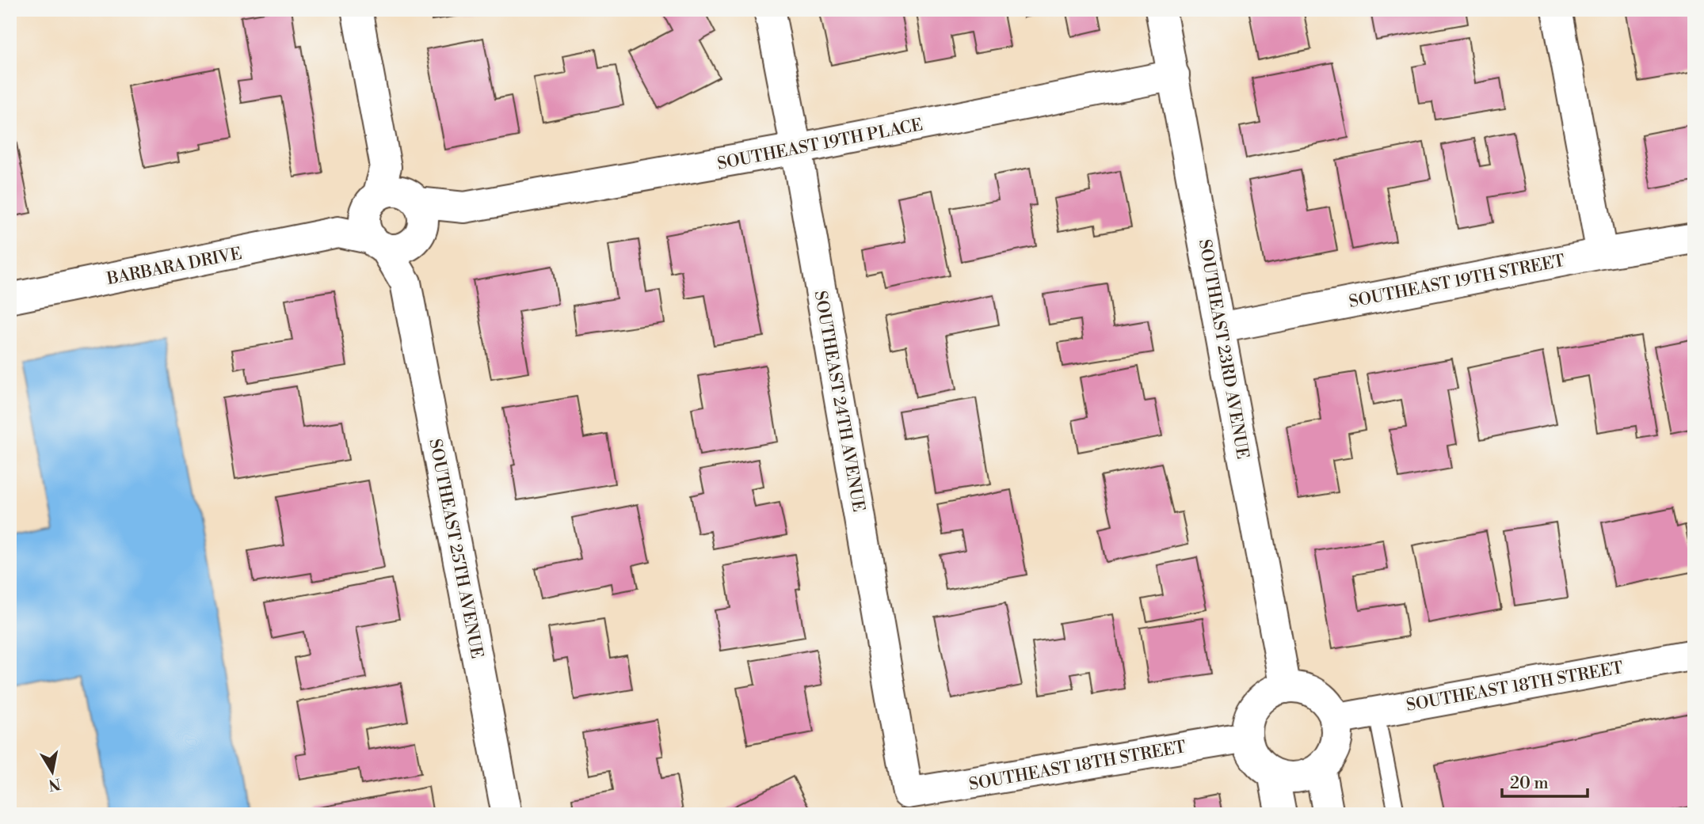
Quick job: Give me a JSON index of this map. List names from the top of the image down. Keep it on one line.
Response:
{"streets":{"street":["SOUTHEAST 19TH PLACE","BARBARA DRIVE","SOUTHEAST 19TH STREET","SOUTHEAST 23RD AVENUE","SOUTHEAST 24TH AVENUE","SOUTHEAST 25TH AVENUE","SOUTHEAST 18TH STREET"]},"crossings":[["SOUTHEAST 19TH PLACE","BARBARA DRIVE"],["SOUTHEAST 19TH PLACE","SOUTHEAST 23RD AVENUE"],["SOUTHEAST 19TH PLACE","SOUTHEAST 24TH AVENUE"],["BARBARA DRIVE","SOUTHEAST 25TH AVENUE"],["SOUTHEAST 19TH STREET","SOUTHEAST 23RD AVENUE"],["SOUTHEAST 23RD AVENUE","SOUTHEAST 18TH STREET"],["SOUTHEAST 24TH AVENUE","SOUTHEAST 18TH STREET"]],"scale_bar":"20 m","north":"bottom"}
